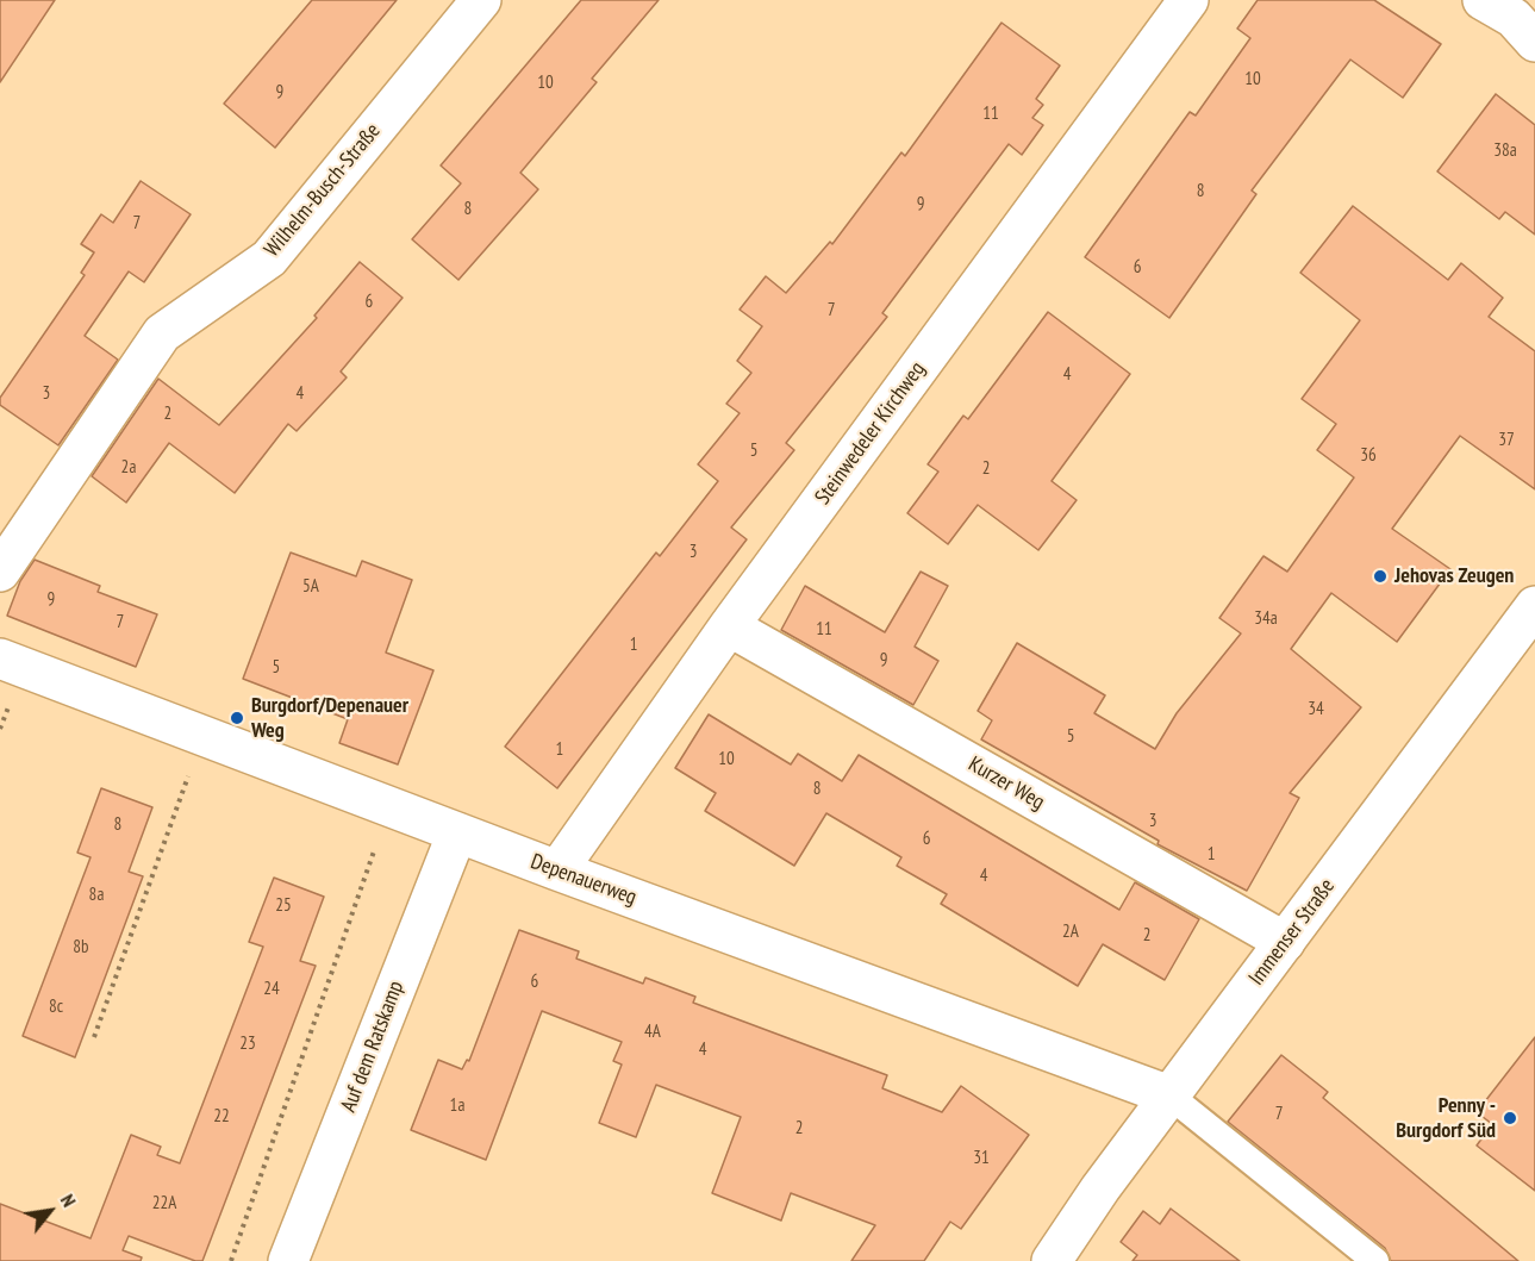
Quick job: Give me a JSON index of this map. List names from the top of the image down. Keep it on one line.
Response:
{"streets":{"street":["Wilhelm-Busch-Straße","Steinwedeler Kirchweg","Kurzer Weg","Depenauerweg","Immenser Straße","Auf dem Ratskamp"]},"crossings":[["Steinwedeler Kirchweg","Kurzer Weg"],["Steinwedeler Kirchweg","Depenauerweg"],["Kurzer Weg","Immenser Straße"],["Depenauerweg","Immenser Straße"],["Depenauerweg","Auf dem Ratskamp"]],"places":["Jehovas Zeugen","Burgdorf/Depenauer Weg","Penny - Burgdorf Süd"],"house_numbers":["10","10","9","11","38a","8","9","8","7","6","6","7","4","3","4","2","37","5","36","2a","2","3","5A","9","34a","7","11","1","9","5","34","5","1","10","8","3","8","6","1","4","8a","25","2A","2","8b","6","24","8c","4A","23","4","1a","7","22","2","31","22A"],"north":"top right"}
